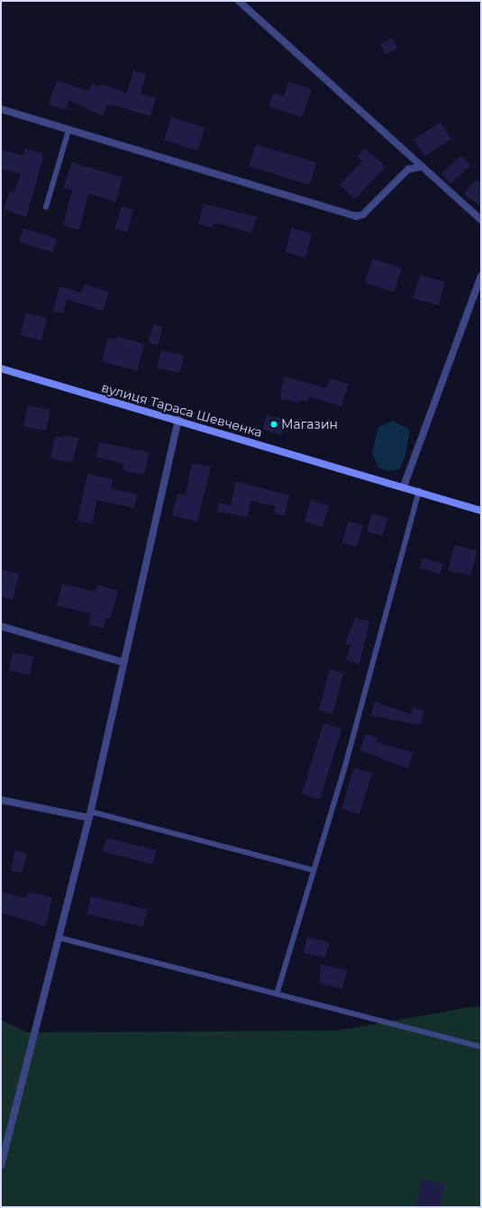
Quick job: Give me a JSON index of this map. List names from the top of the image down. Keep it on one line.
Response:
{"streets":{"street":["вулиця Тараса Шевченка"]},"places":["Магазин"]}
